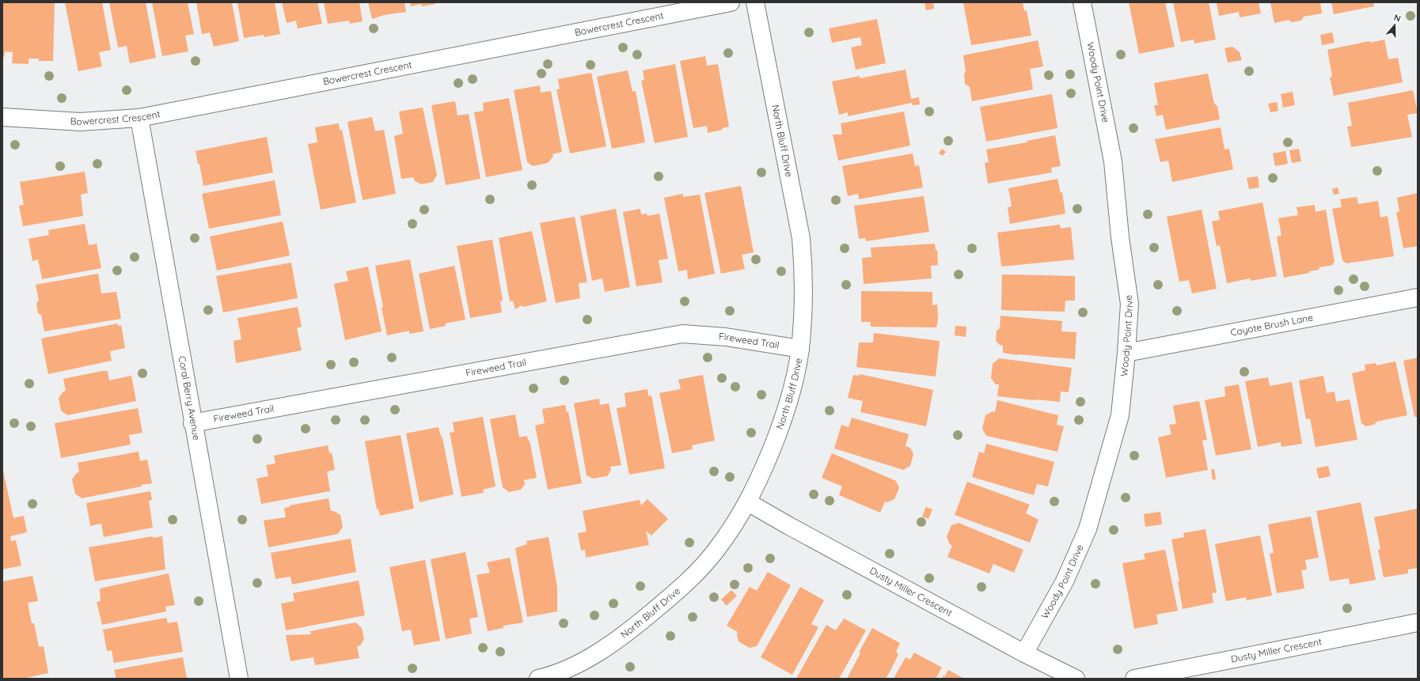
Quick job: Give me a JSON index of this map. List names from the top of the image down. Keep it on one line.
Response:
{"streets":{"street":["Bowercrest Crescent","Woody Point Drive","North Bluff Drive","Coyote Brush Lane","Fireweed Trail","Coral Berry Avenue","Dusty Miller Crescent"]},"crossings":[["Bowercrest Crescent","Coral Berry Avenue"],["Woody Point Drive","Coyote Brush Lane"],["Woody Point Drive","Dusty Miller Crescent"],["North Bluff Drive","Fireweed Trail"],["North Bluff Drive","Dusty Miller Crescent"],["Fireweed Trail","Coral Berry Avenue"]],"north":"top"}
